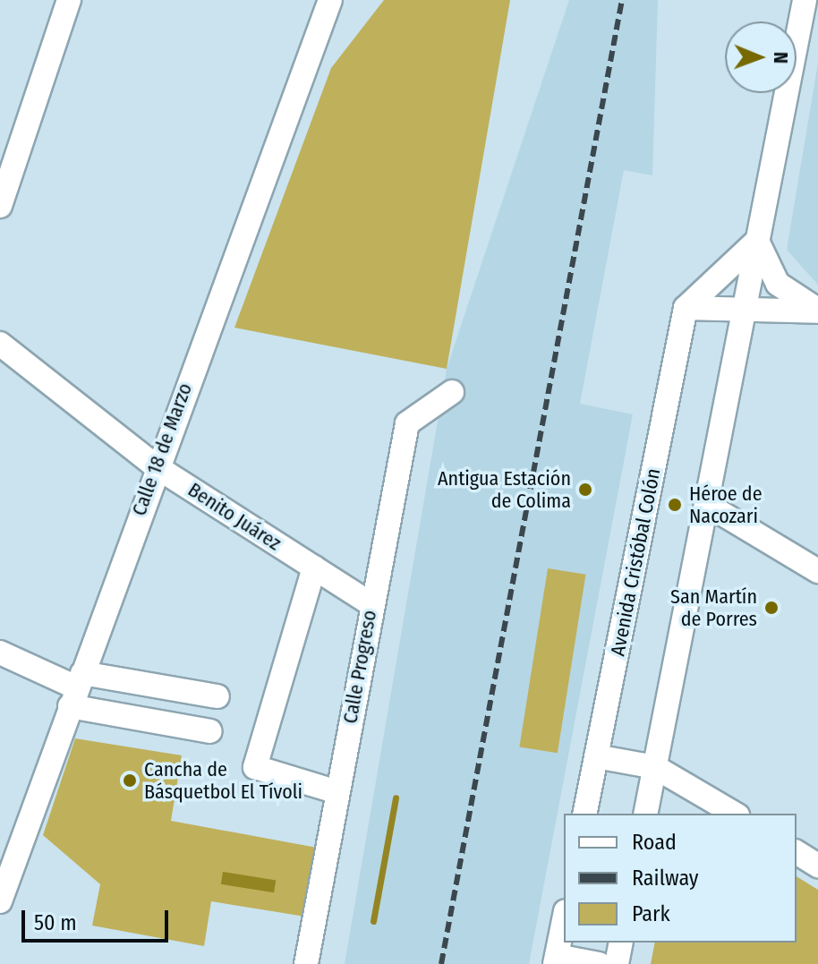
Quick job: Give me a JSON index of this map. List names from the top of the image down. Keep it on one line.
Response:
{"streets":{"street":["Calle 18 de Marzo","Benito Juárez","Avenida Cristóbal Colón","Calle Progreso"]},"crossings":[["Calle 18 de Marzo","Benito Juárez"],["Benito Juárez","Calle Progreso"]],"places":["Antigua Estación de Colima","Héroe de Nacozari","San Martín de Porres","Cancha de Básquetbol El Tívoli"],"legend":["Road","Railway","Park"],"scale_bar":"50 m","north":"right"}
